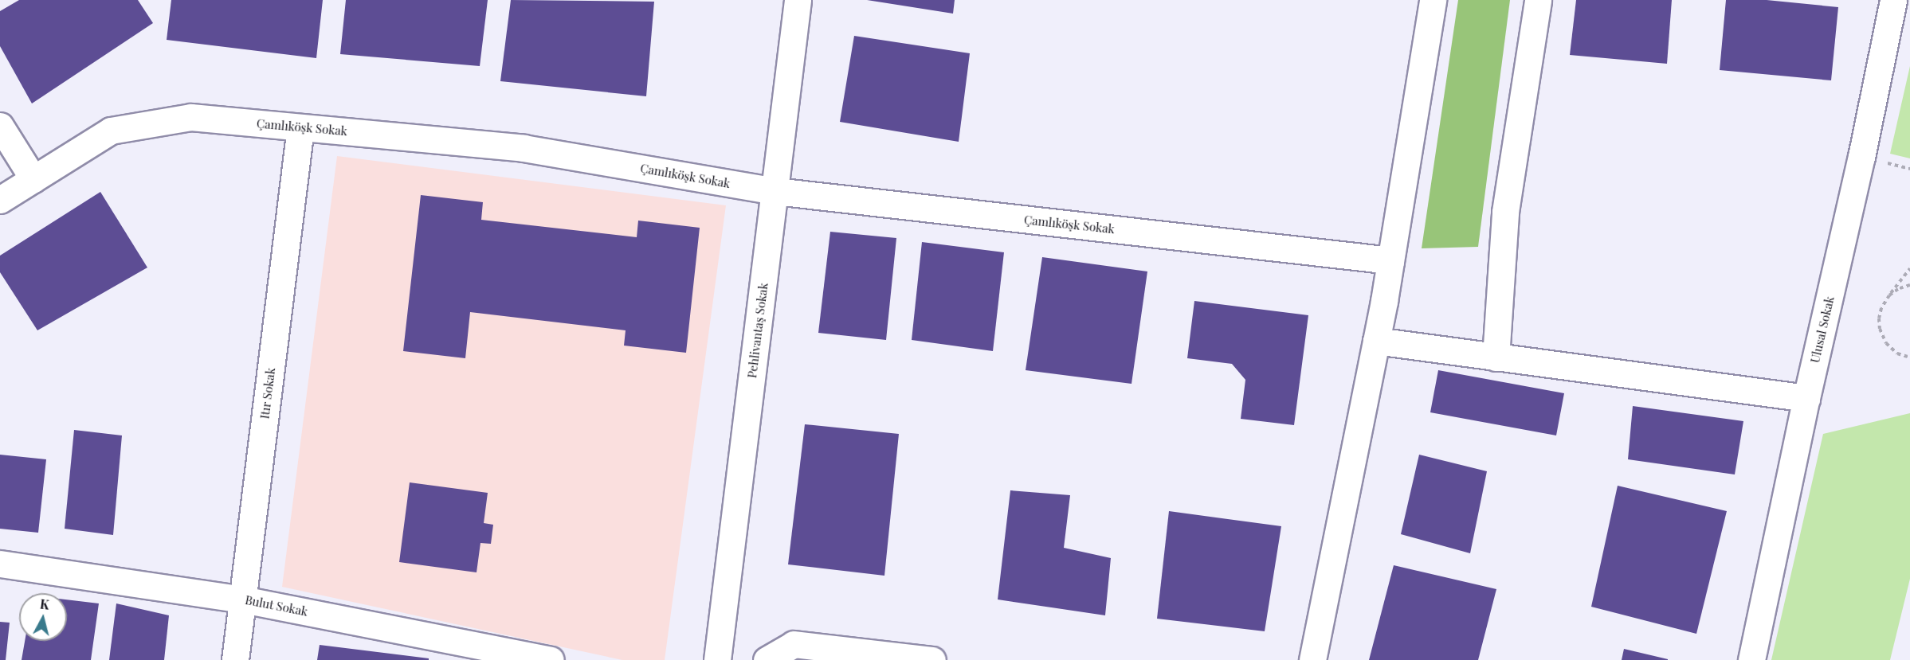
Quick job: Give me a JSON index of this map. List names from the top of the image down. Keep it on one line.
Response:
{"streets":{"street":["Çamlıköşk Sokak","Ulusal Sokak","Pehlivantaş Sokak","Itır Sokak","Bulut Sokak"]},"crossings":[["Çamlıköşk Sokak","Pehlivantaş Sokak"],["Çamlıköşk Sokak","Itır Sokak"],["Itır Sokak","Bulut Sokak"]],"north":"top"}
